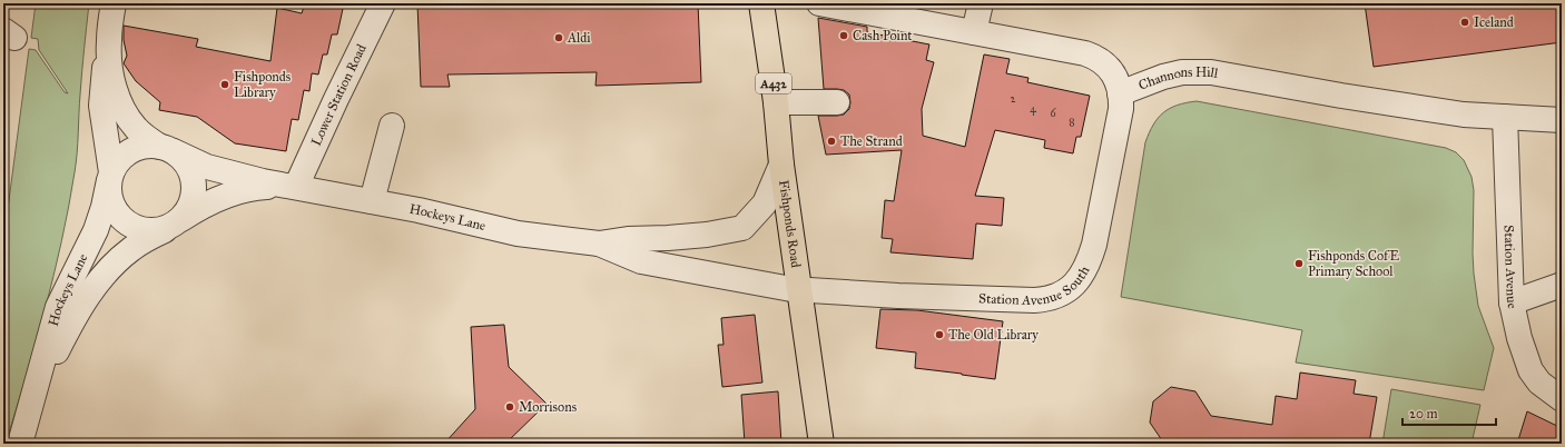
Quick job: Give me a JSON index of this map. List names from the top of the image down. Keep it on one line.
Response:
{"streets":{"main road":["A432","Fishponds Road"],"street":["Channons Hill","Lower Station Road","Hockeys Lane","Station Avenue","Station Avenue South"]},"crossings":[["Channons Hill","Station Avenue"],["Channons Hill","Station Avenue South"],["Lower Station Road","Hockeys Lane"],["Hockeys Lane","Fishponds Road"],["Hockeys Lane","Station Avenue South"],["Fishponds Road","Station Avenue South"]],"places":["Iceland","Cash Point","Aldi","Fishponds Library","The Strand","Fishponds CofE Primary School","The Old Library","Morrisons"],"house_numbers":["2","4","6","8"],"scale_bar":"20 m"}
